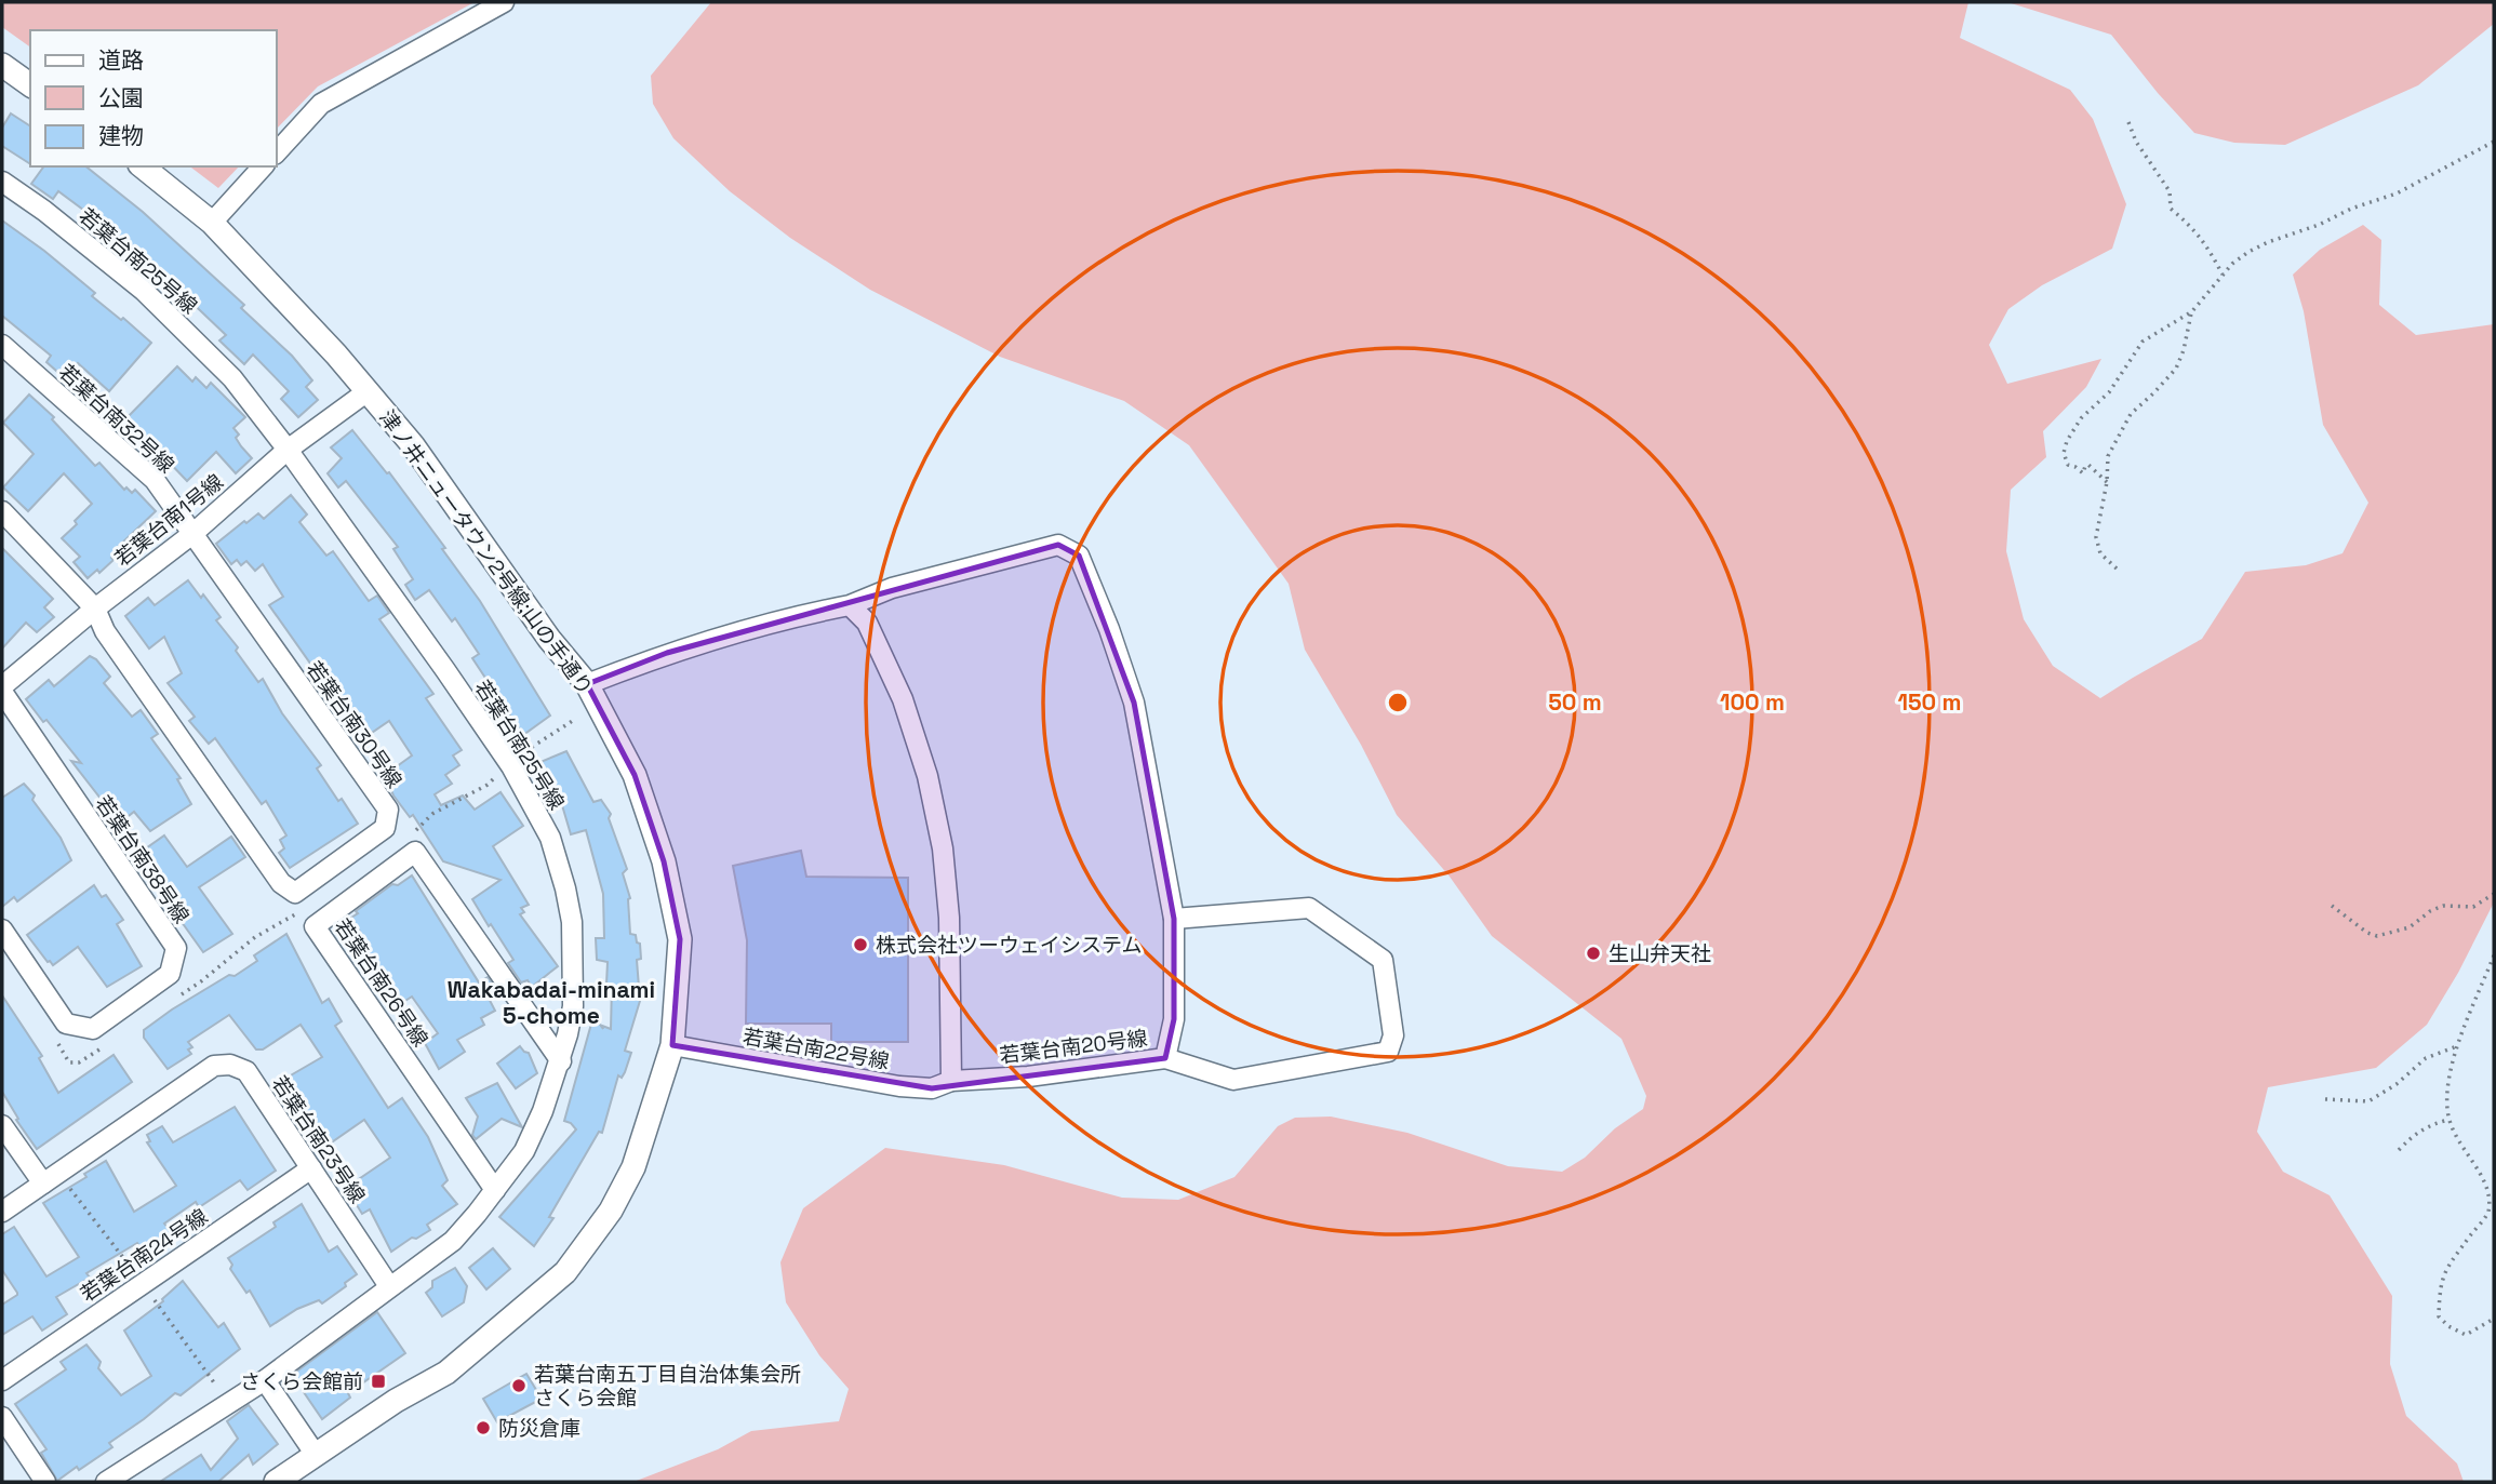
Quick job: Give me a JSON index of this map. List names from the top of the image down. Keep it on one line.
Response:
{"streets":{"street":["若葉台南25号線","若葉台南32号線","若葉台南1号線","津ノ井ニュータウン2号線;山の手通り","若葉台南30号線","若葉台南38号線","若葉台南26号線","若葉台南20号線","若葉台南22号線","若葉台南23号線","若葉台南24号線"]},"crossings":[["若葉台南25号線","若葉台南1号線"],["若葉台南25号線","若葉台南26号線"],["若葉台南25号線","若葉台南23号線"],["若葉台南32号線","若葉台南1号線"],["若葉台南32号線","若葉台南30号線"],["若葉台南1号線","津ノ井ニュータウン2号線;山の手通り"],["若葉台南1号線","若葉台南30号線"],["若葉台南1号線","若葉台南38号線"],["津ノ井ニュータウン2号線;山の手通り","若葉台南20号線"],["津ノ井ニュータウン2号線;山の手通り","若葉台南22号線"],["若葉台南20号線","若葉台南22号線"],["若葉台南23号線","若葉台南24号線"]],"districts":["Wakabadai-minami 5-chome"],"places":{"other":["株式会社ツーウェイシステム","生山弁天社","若葉台南五丁目自治体集会所 さくら会館","防災倉庫"],"transit":["さくら会館前"]},"legend":["道路","公園","建物"],"rings":["50 m","100 m","150 m"]}
